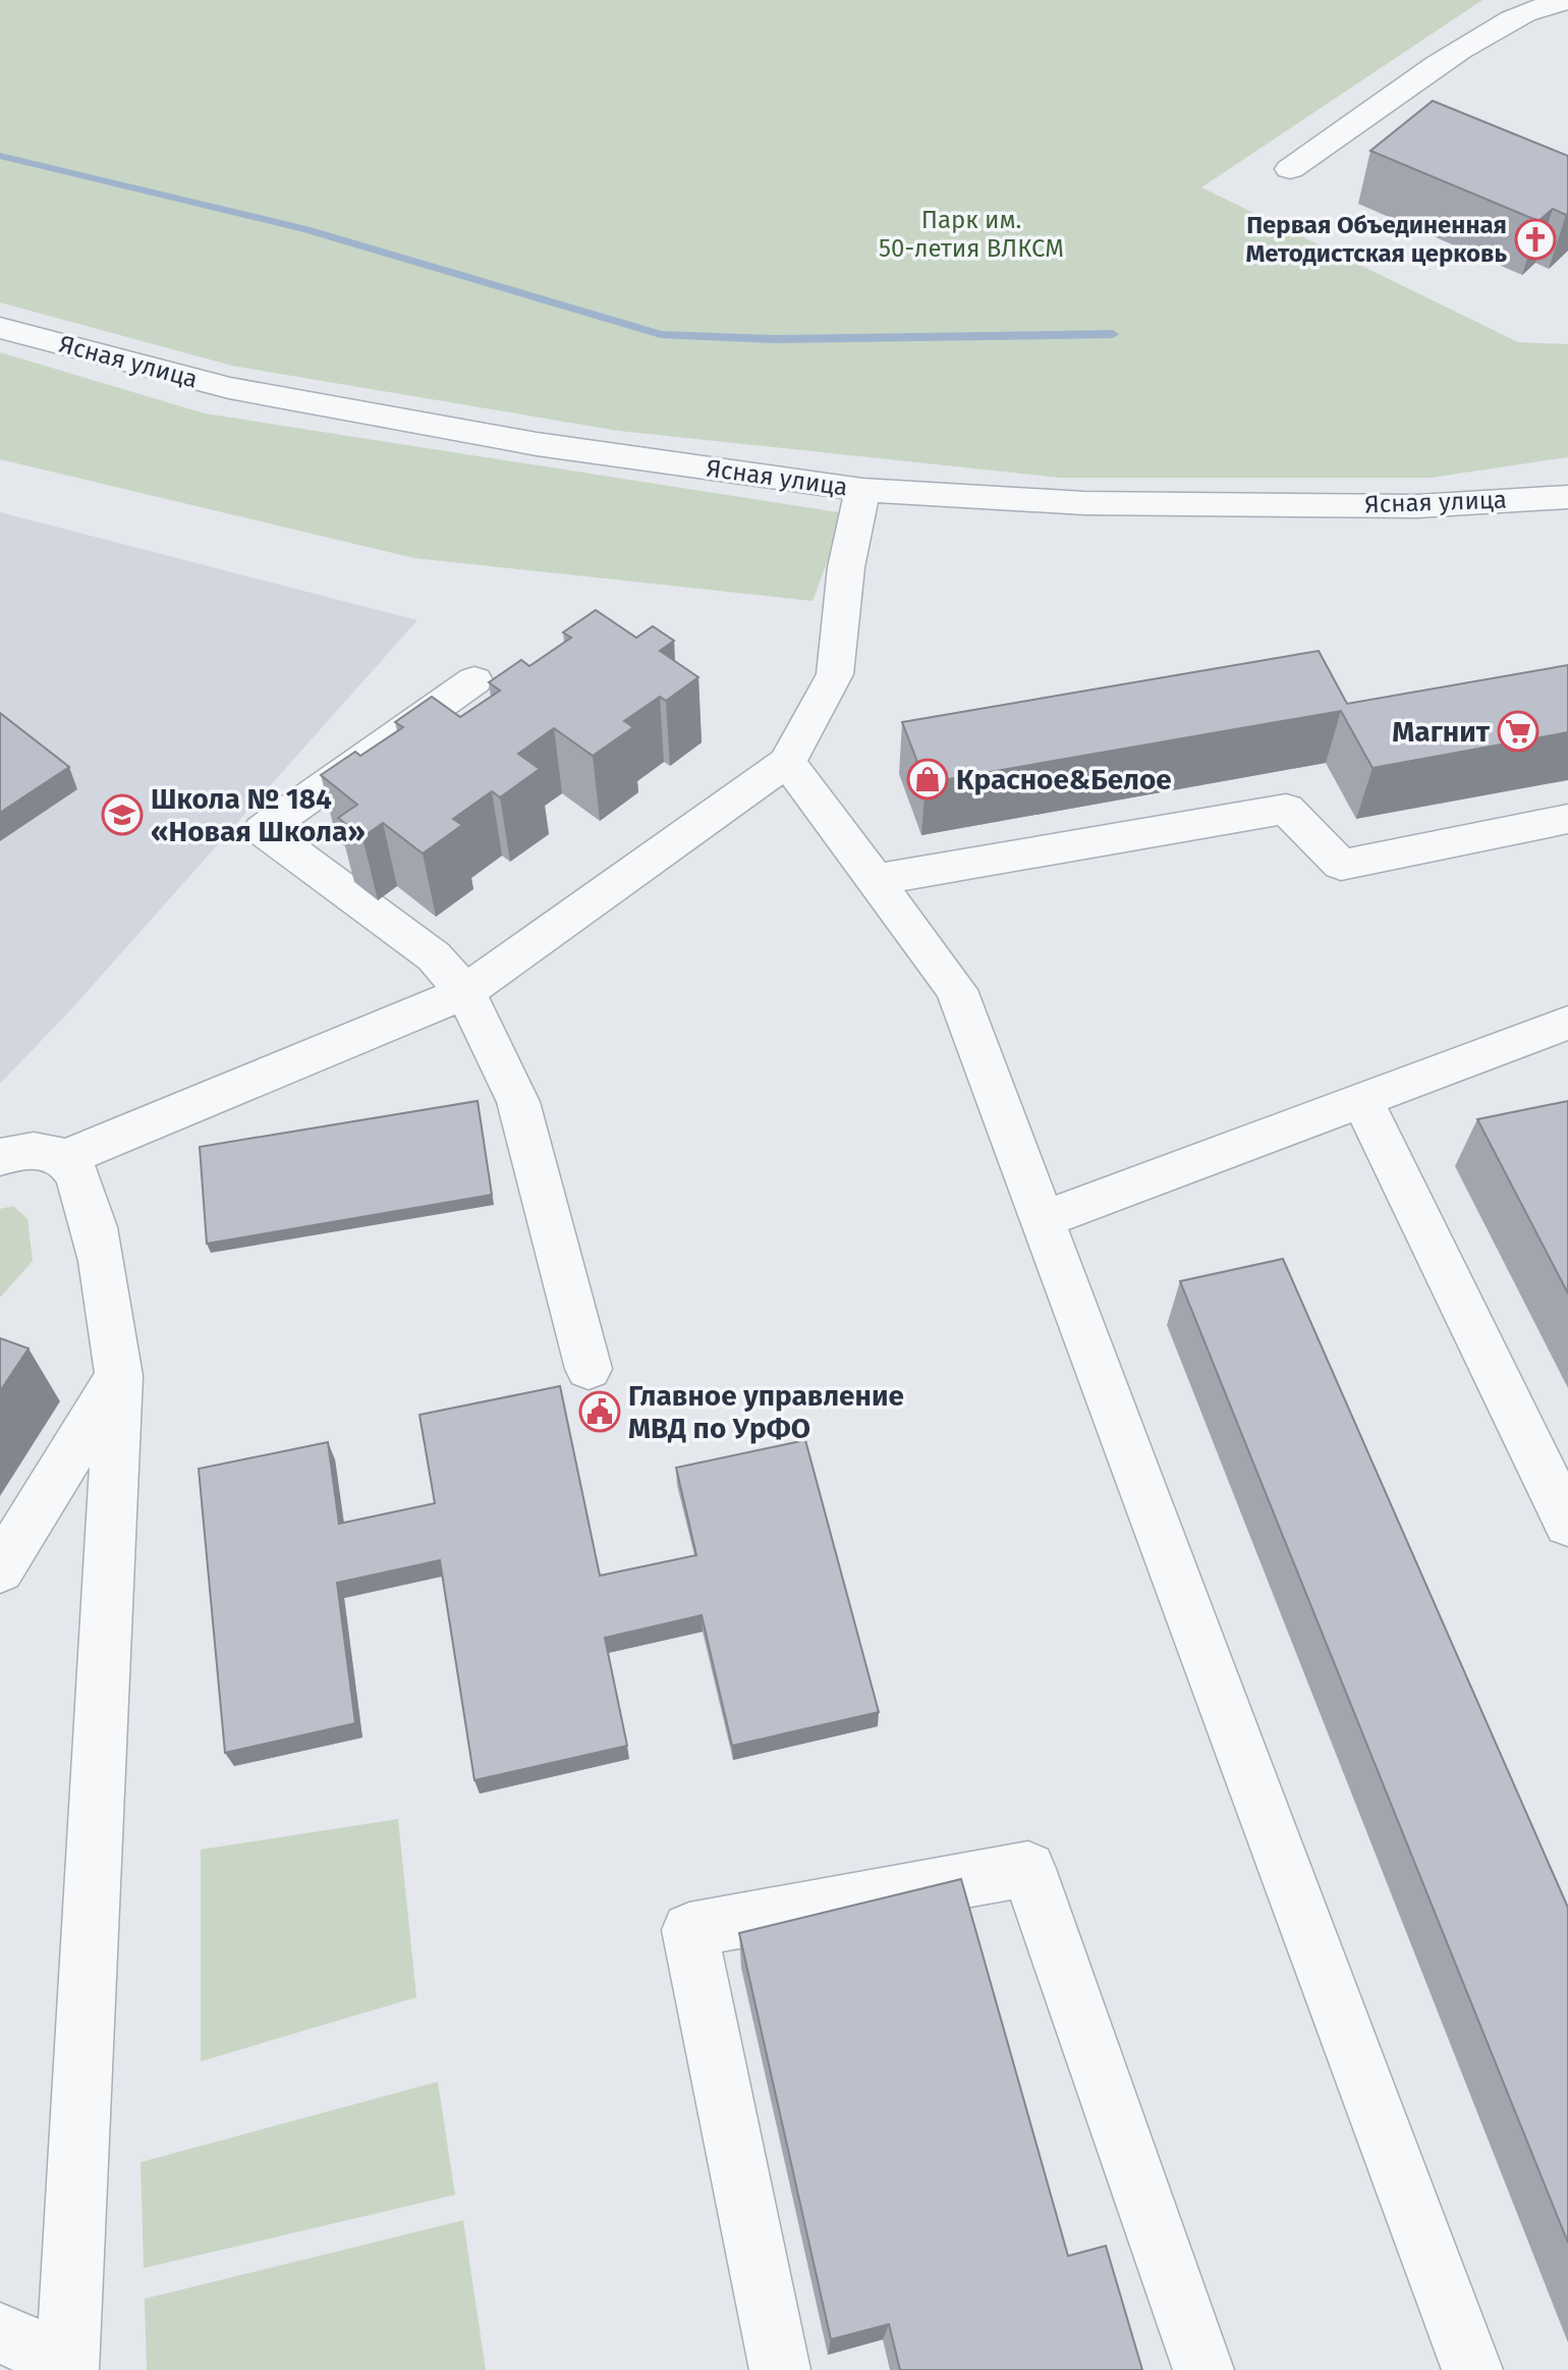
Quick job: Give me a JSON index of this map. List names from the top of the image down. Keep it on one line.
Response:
{"streets":{"street":["Ясная улица"]},"parks":["Парк им. 50-летия ВЛКСМ"],"places":{"church":["Первая Объединенная Методистская церковь"],"supermarket":["Магнит"],"shop":["Красное&Белое"],"school or university":["Школа № 184 «Новая Школа»"],"public building":["Главное управление МВД по УрФО"]}}
